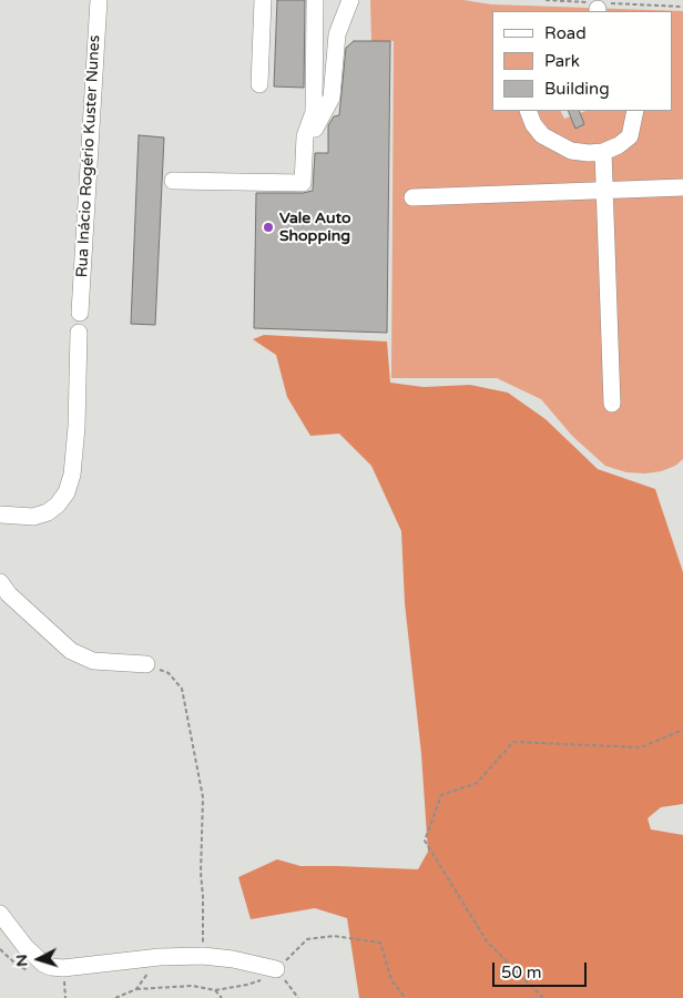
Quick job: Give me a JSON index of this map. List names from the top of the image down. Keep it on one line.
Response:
{"streets":{"street":["Rua Inácio Rogério Kuster Nunes"]},"places":["Vale Auto Shopping"],"legend":["Road","Park","Building"],"scale_bar":"50 m","north":"left"}
